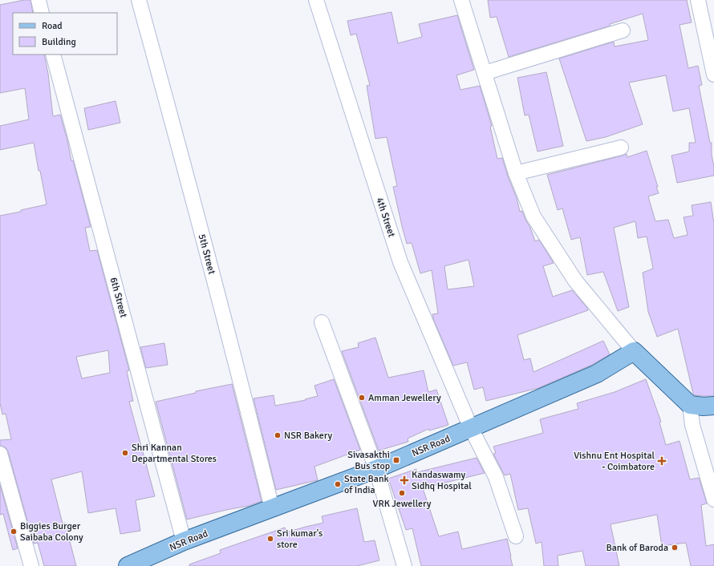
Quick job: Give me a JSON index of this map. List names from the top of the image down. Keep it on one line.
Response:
{"streets":{"main road":["NSR Road"],"street":["4th Street","5th Street","6th Street"]},"crossings":[["4th Street","NSR Road"],["5th Street","NSR Road"],["6th Street","NSR Road"]],"places":{"other":["Amman Jewellery","NSR Bakery","Shri Kannan Departmental Stores","State Bank of India","VRK Jewellery","Biggies Burger Saibaba Colony","Sri kumar's store","Bank of Baroda"],"transit":["Sivasakthi Bus stop"],"health":["Vishnu Ent Hospital - Coimbatore","Kandaswamy Sidhq Hospital"]},"legend":["Road","Building"]}
